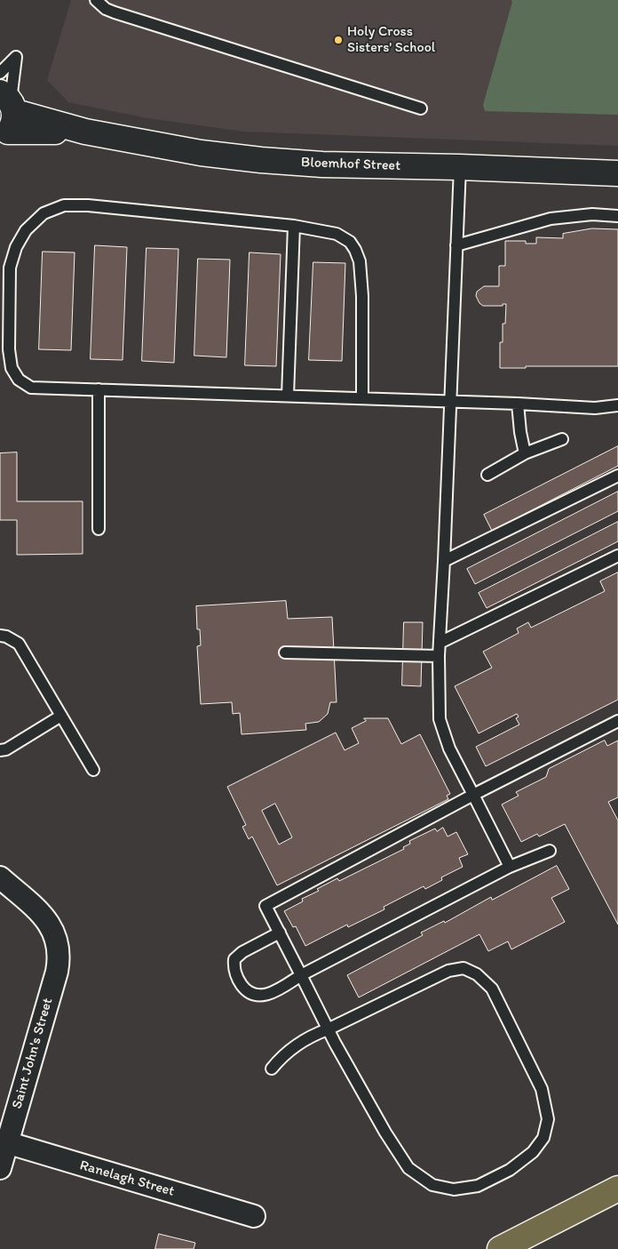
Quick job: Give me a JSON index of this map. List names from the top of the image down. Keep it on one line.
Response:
{"streets":{"street":["Bloemhof Street","Saint John's Street","Ranelagh Street"]},"crossings":[["Saint John's Street","Ranelagh Street"]],"places":["Holy Cross Sisters' School"]}
